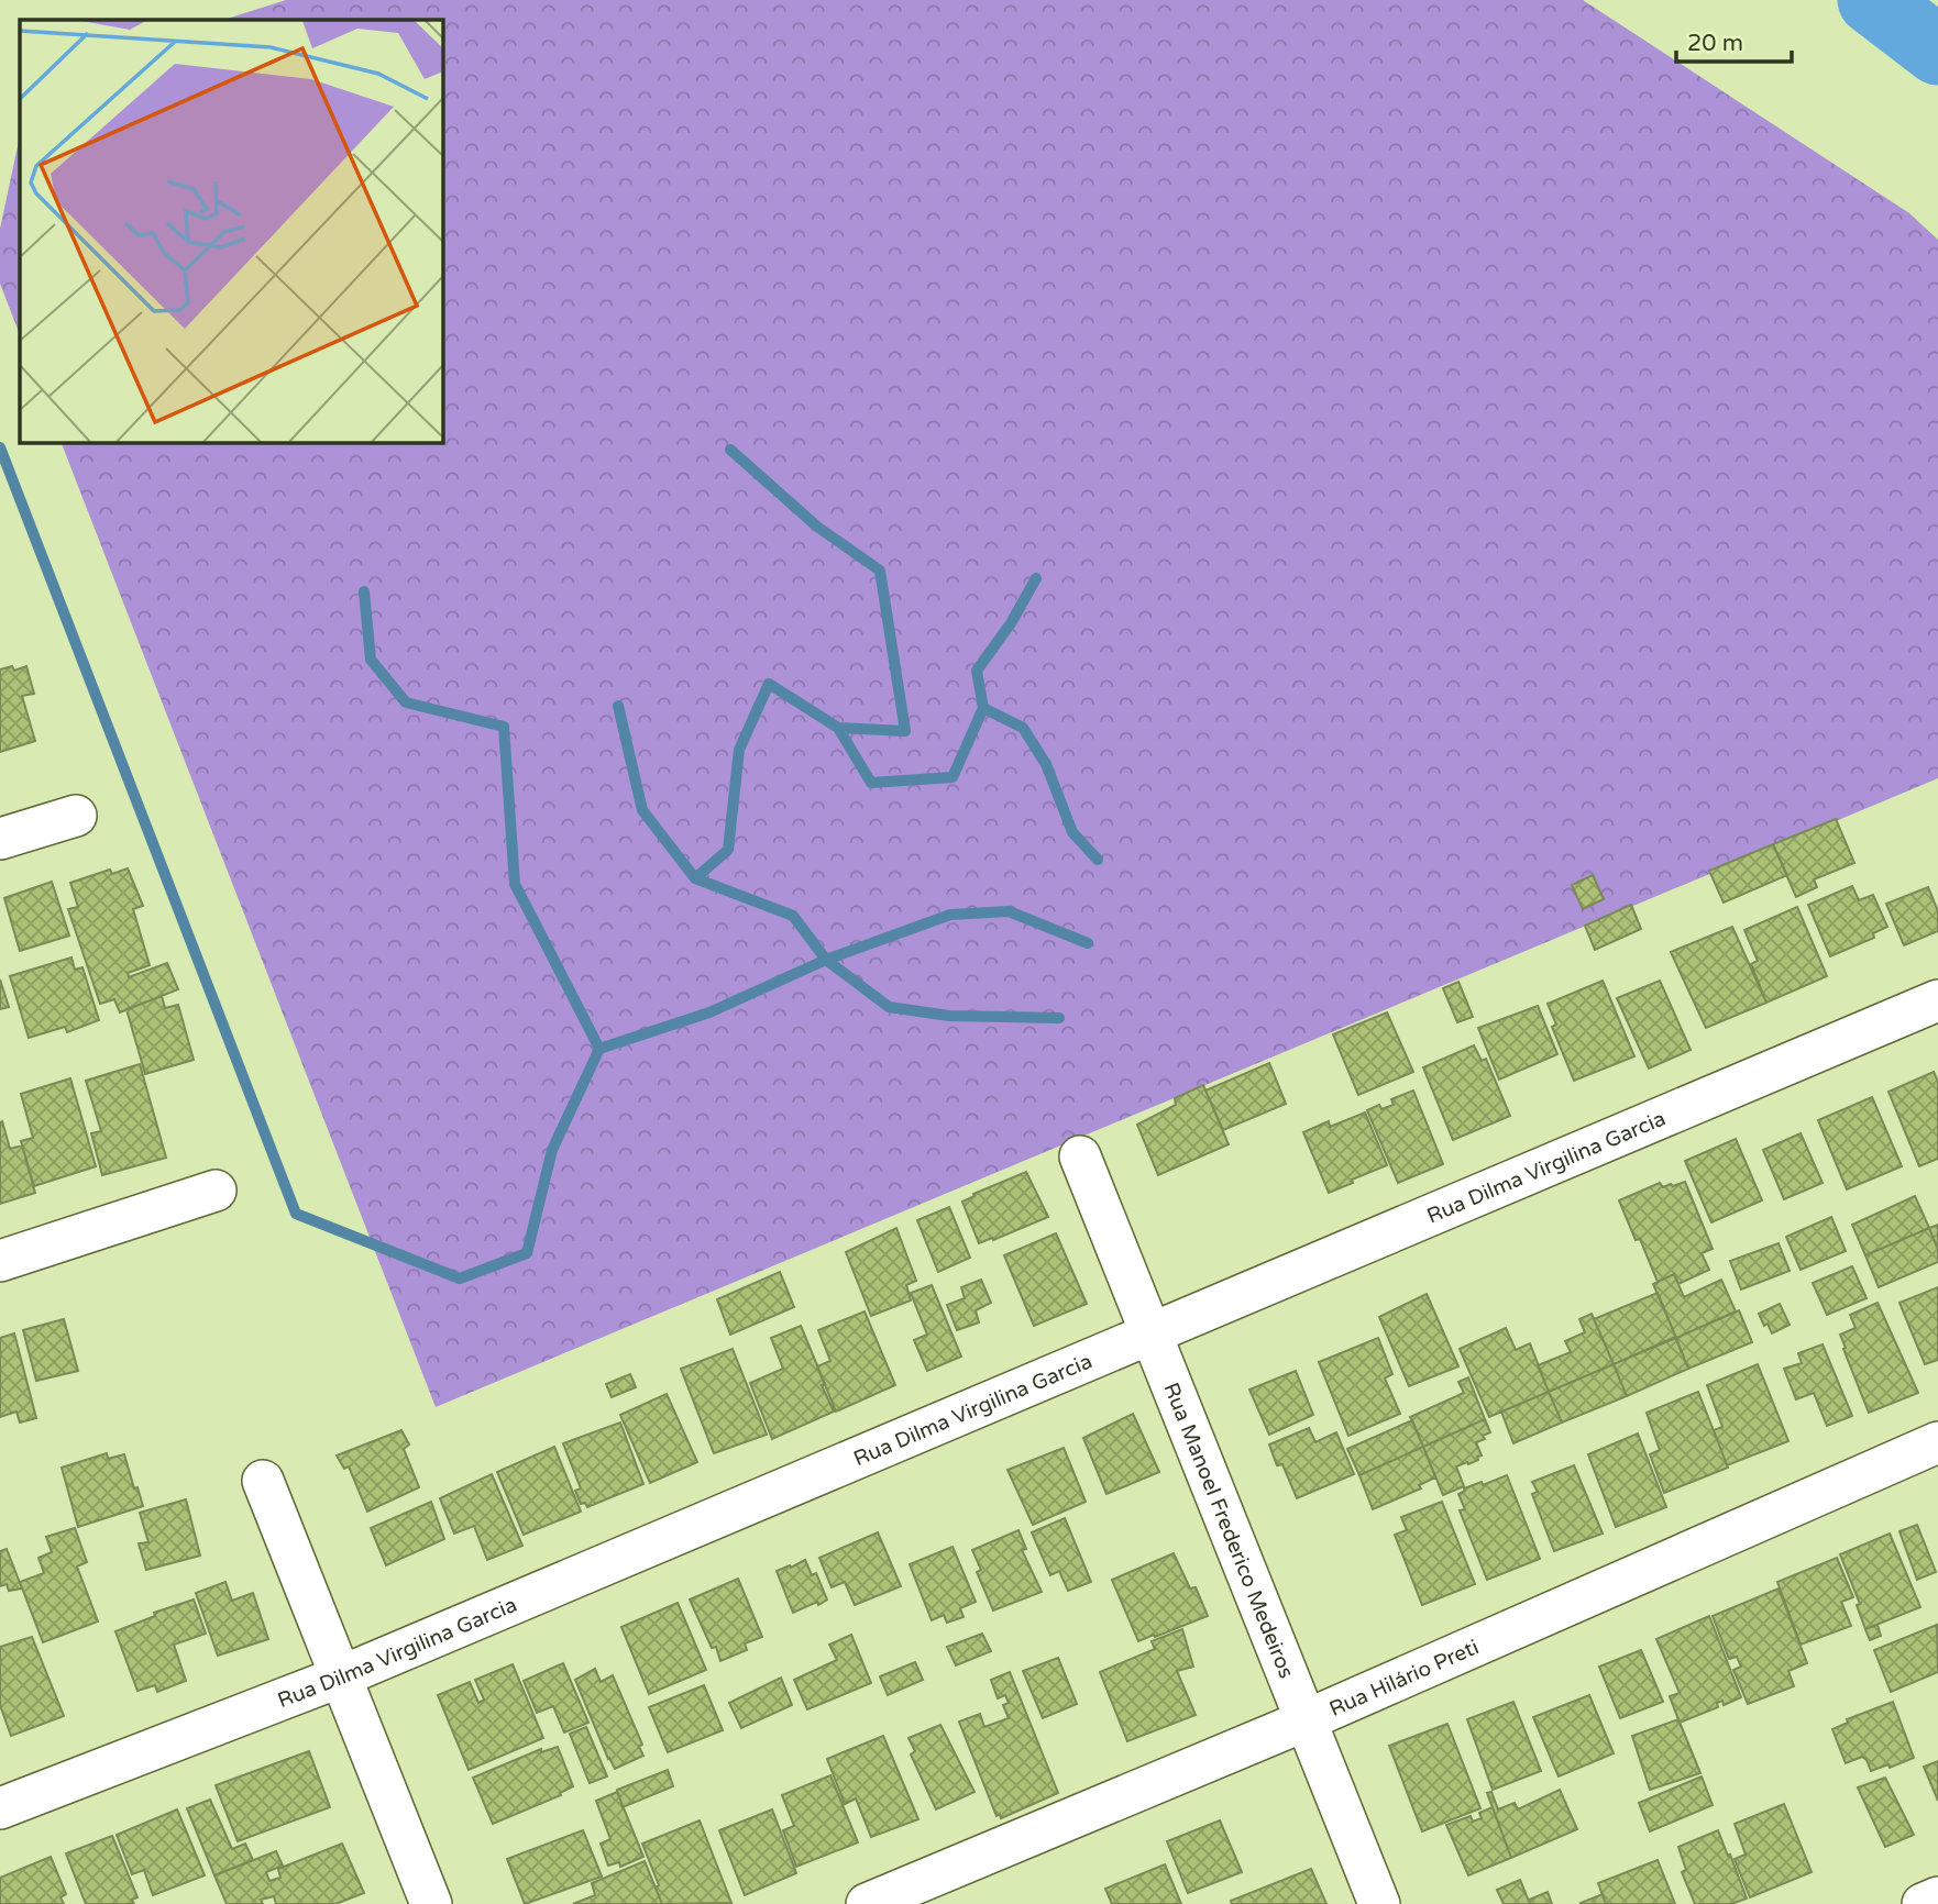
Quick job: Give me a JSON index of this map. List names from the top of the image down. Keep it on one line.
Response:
{"streets":{"street":["Rua Dilma Virgilina Garcia","Rua Manoel Frederico Medeiros","Rua Hilário Preti"]},"crossings":[["Rua Dilma Virgilina Garcia","Rua Manoel Frederico Medeiros"],["Rua Manoel Frederico Medeiros","Rua Hilário Preti"]],"scale_bar":"20 m"}
